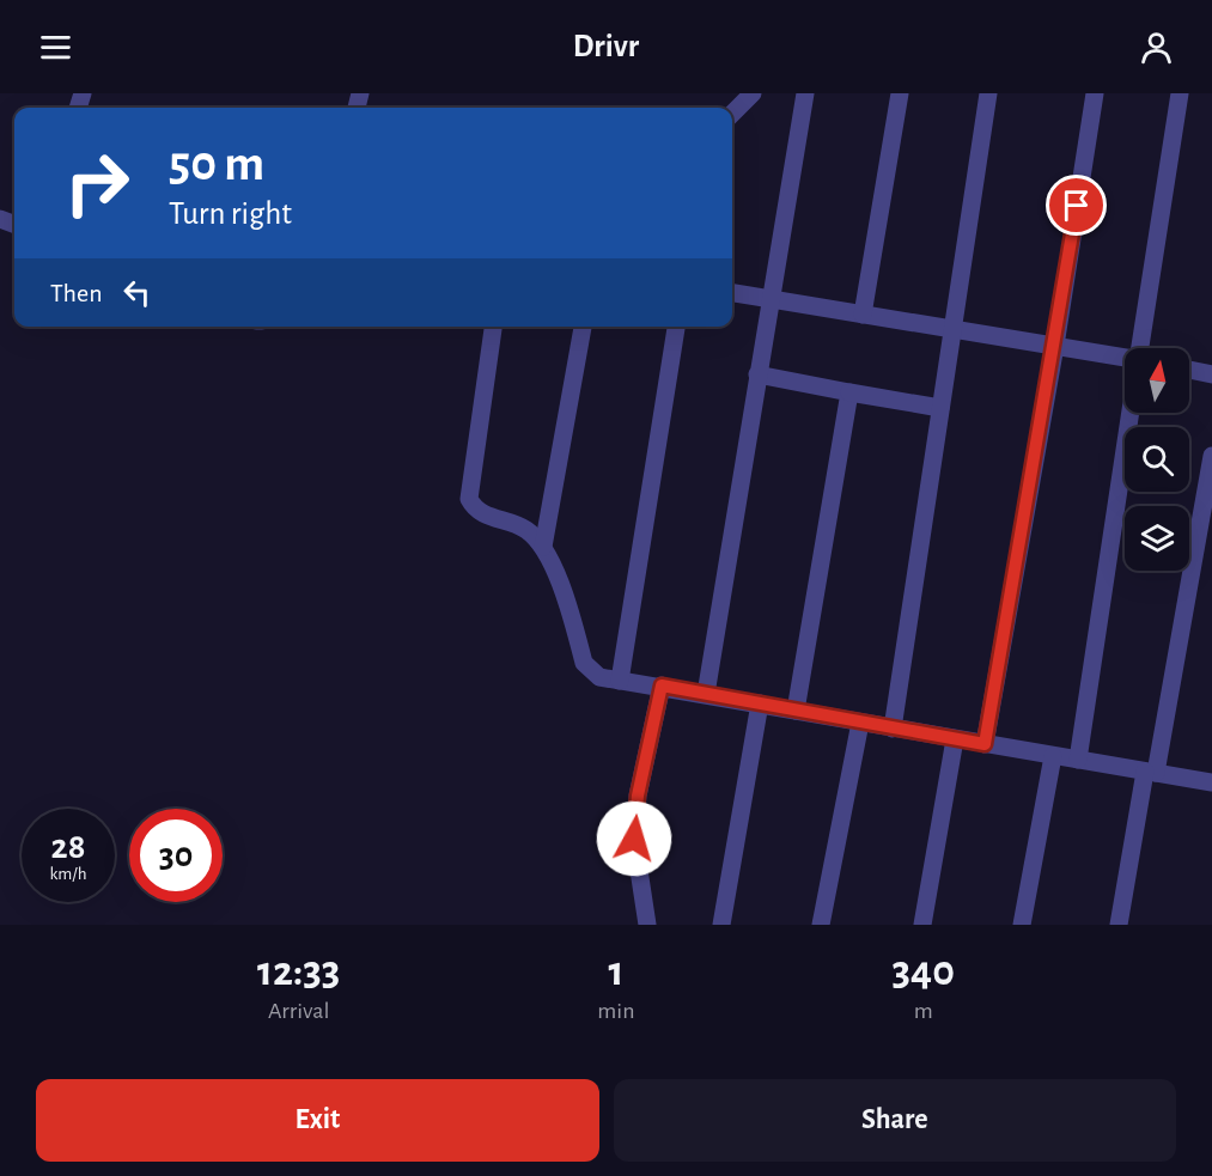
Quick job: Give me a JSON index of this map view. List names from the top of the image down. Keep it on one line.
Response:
{"north":"top","page":{"header":"Drivr","turn":["50 m","Turn right"],"then":"Then","speed":"28 km/h","limit":"30","eta":["12:33","Arrival","1","min","340","m"],"buttons":["Exit","Share"]}}
